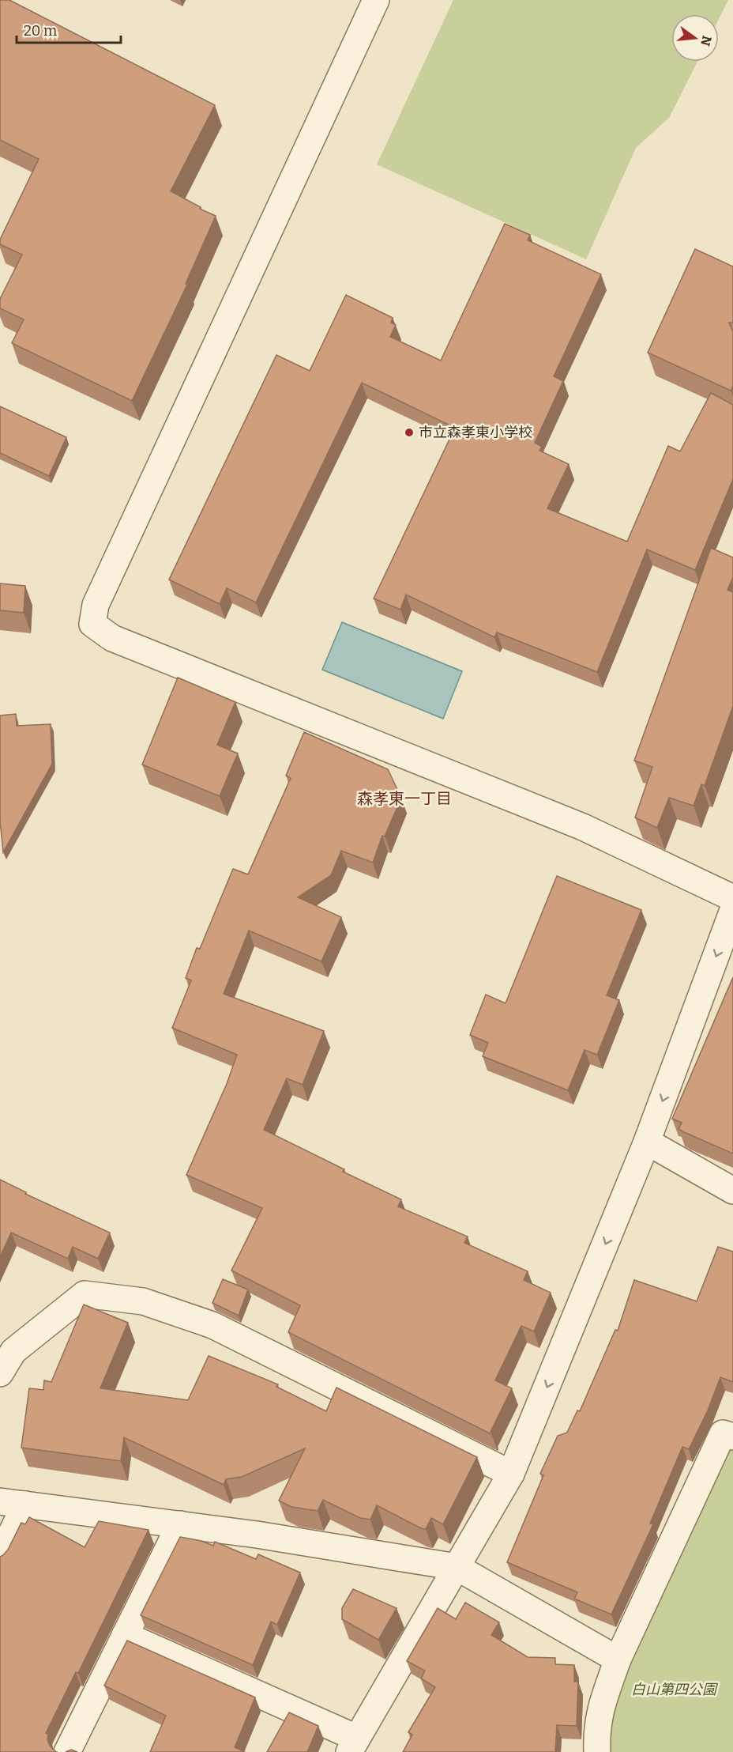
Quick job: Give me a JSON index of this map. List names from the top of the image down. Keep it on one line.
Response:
{"districts":["森孝東一丁目"],"parks":["白山第四公園"],"places":["市立森孝東小学校"],"scale_bar":"20 m","north":"right"}
